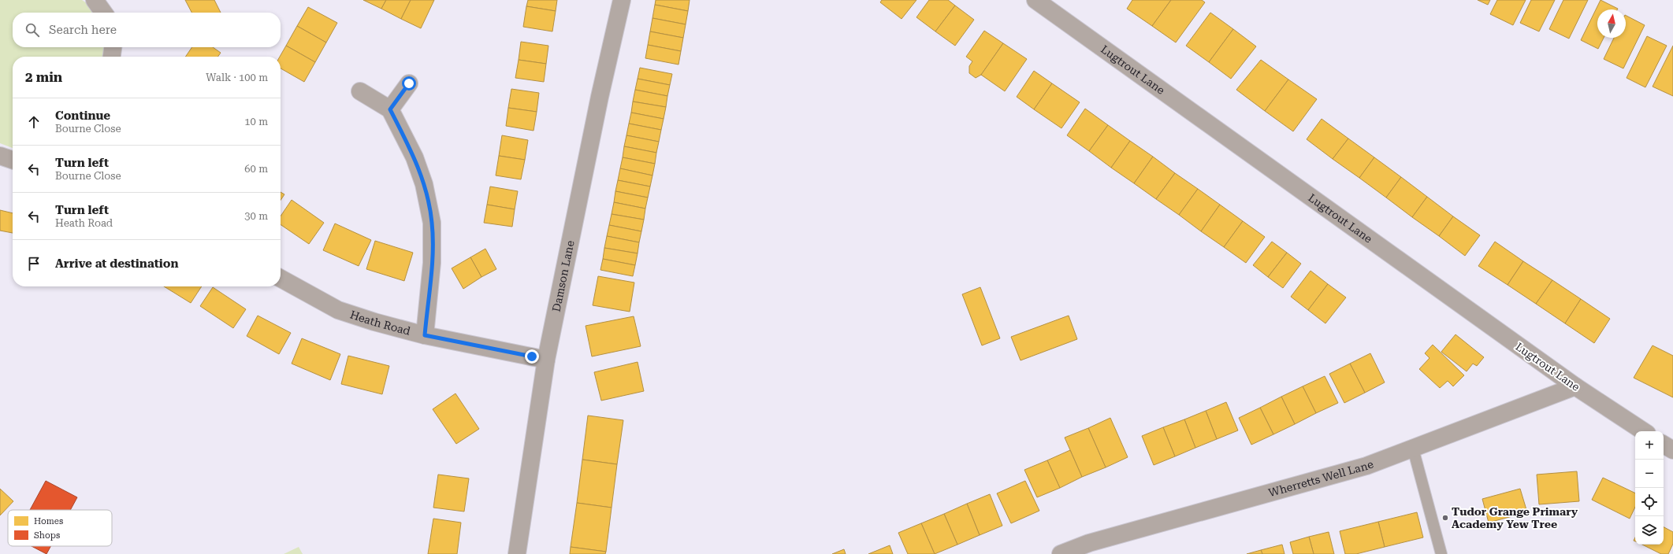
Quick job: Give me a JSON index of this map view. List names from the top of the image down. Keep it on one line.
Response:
{"streets":{"street":["Lugtrout Lane","Damson Lane","Heath Road","Wherretts Well Lane"]},"crossings":[["Lugtrout Lane","Wherretts Well Lane"],["Damson Lane","Heath Road"]],"places":["Tudor Grange Primary Academy Yew Tree"],"legend":["Homes","Shops"],"north":"top","page":{"search":"Search here","heading":["2 min","Walk · 100 m"],"list":[["Continue","Bourne Close","10 m"],["Turn left","Bourne Close","60 m"],["Turn left","Heath Road","30 m"],"Arrive at destination"],"map_buttons":["+","−"]}}
